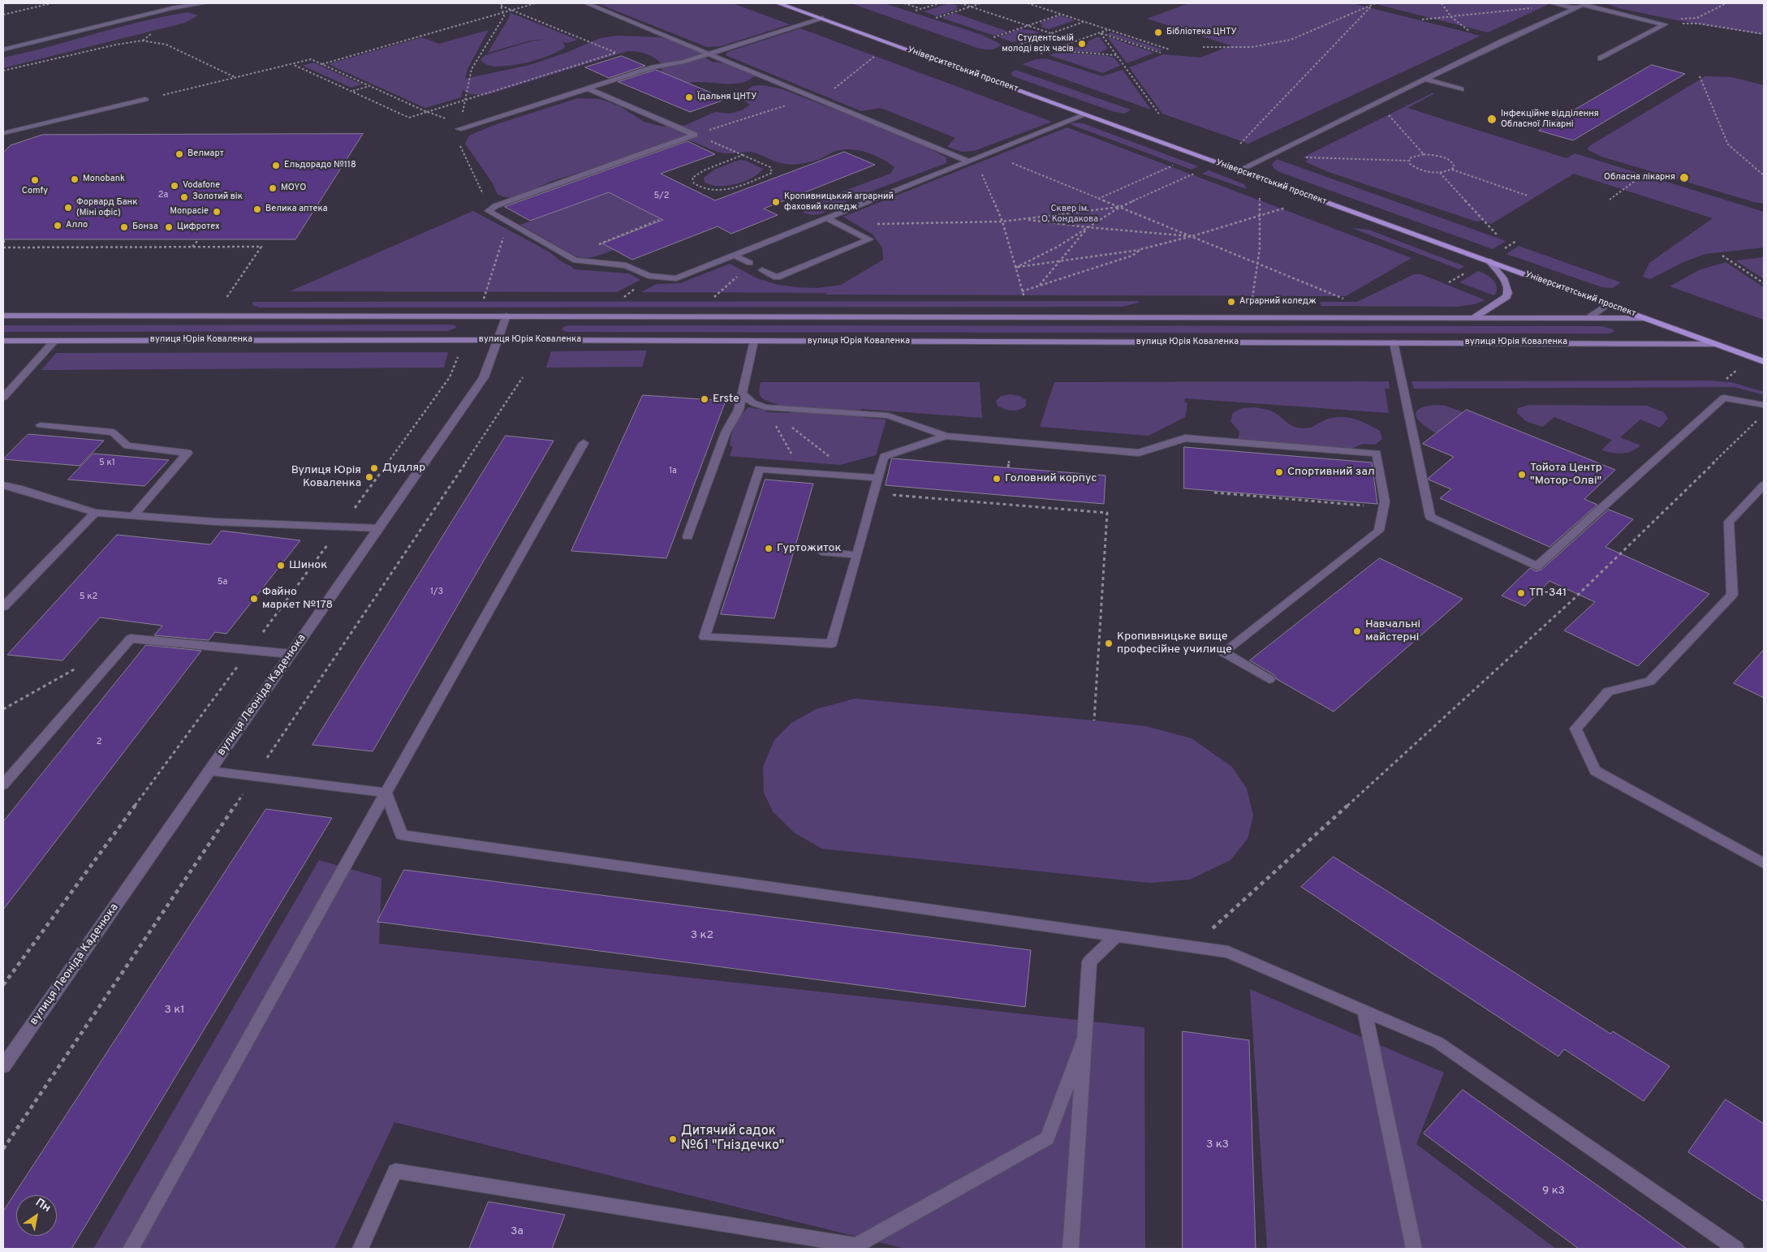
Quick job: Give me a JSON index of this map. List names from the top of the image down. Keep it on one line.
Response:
{"streets":{"main road":["Університетський проспект","вулиця Юрія Коваленка"],"street":["вулиця Леоніда Каденюка"]},"crossings":[["Університетський проспект","вулиця Юрія Коваленка"],["вулиця Юрія Коваленка","вулиця Леоніда Каденюка"]],"parks":["Сквер ім. О. Кондакова"],"places":["Бібліотека ЦНТУ","Студентській молоді всіх часів","Їдальня ЦНТУ","Інфекційне відділення Обласної Лікарні","Велмарт","Ельдорадо №118","Обласна лікарня","Monobank","Comfy","Vodafone","MOYO","Золотий вік","Кропивницький аграрний фаховий коледж","Форвард Банк (Міні офіс)","Велика аптека","Monpacie","Алло","Бонза","Цифротех","Аграрний коледж","Erste","Дудляр","Спортивний зал","Тойота Центр \"Мотор-Олві\"","Вулиця Юрія Коваленка","Головний корпус","Гуртожиток","Шинок","ТП-341","Файно маркет №178","Навчальні майстерні","Кропивницьке вище професійне училище","Дитячий садок №61 \"Гніздечко\""],"house_numbers":["2а","5/2","5 к1","1а","5а","1/3","5 к2","2","3 к2","3 к1","3 к3","9 к3","3а"],"north":"top right"}
